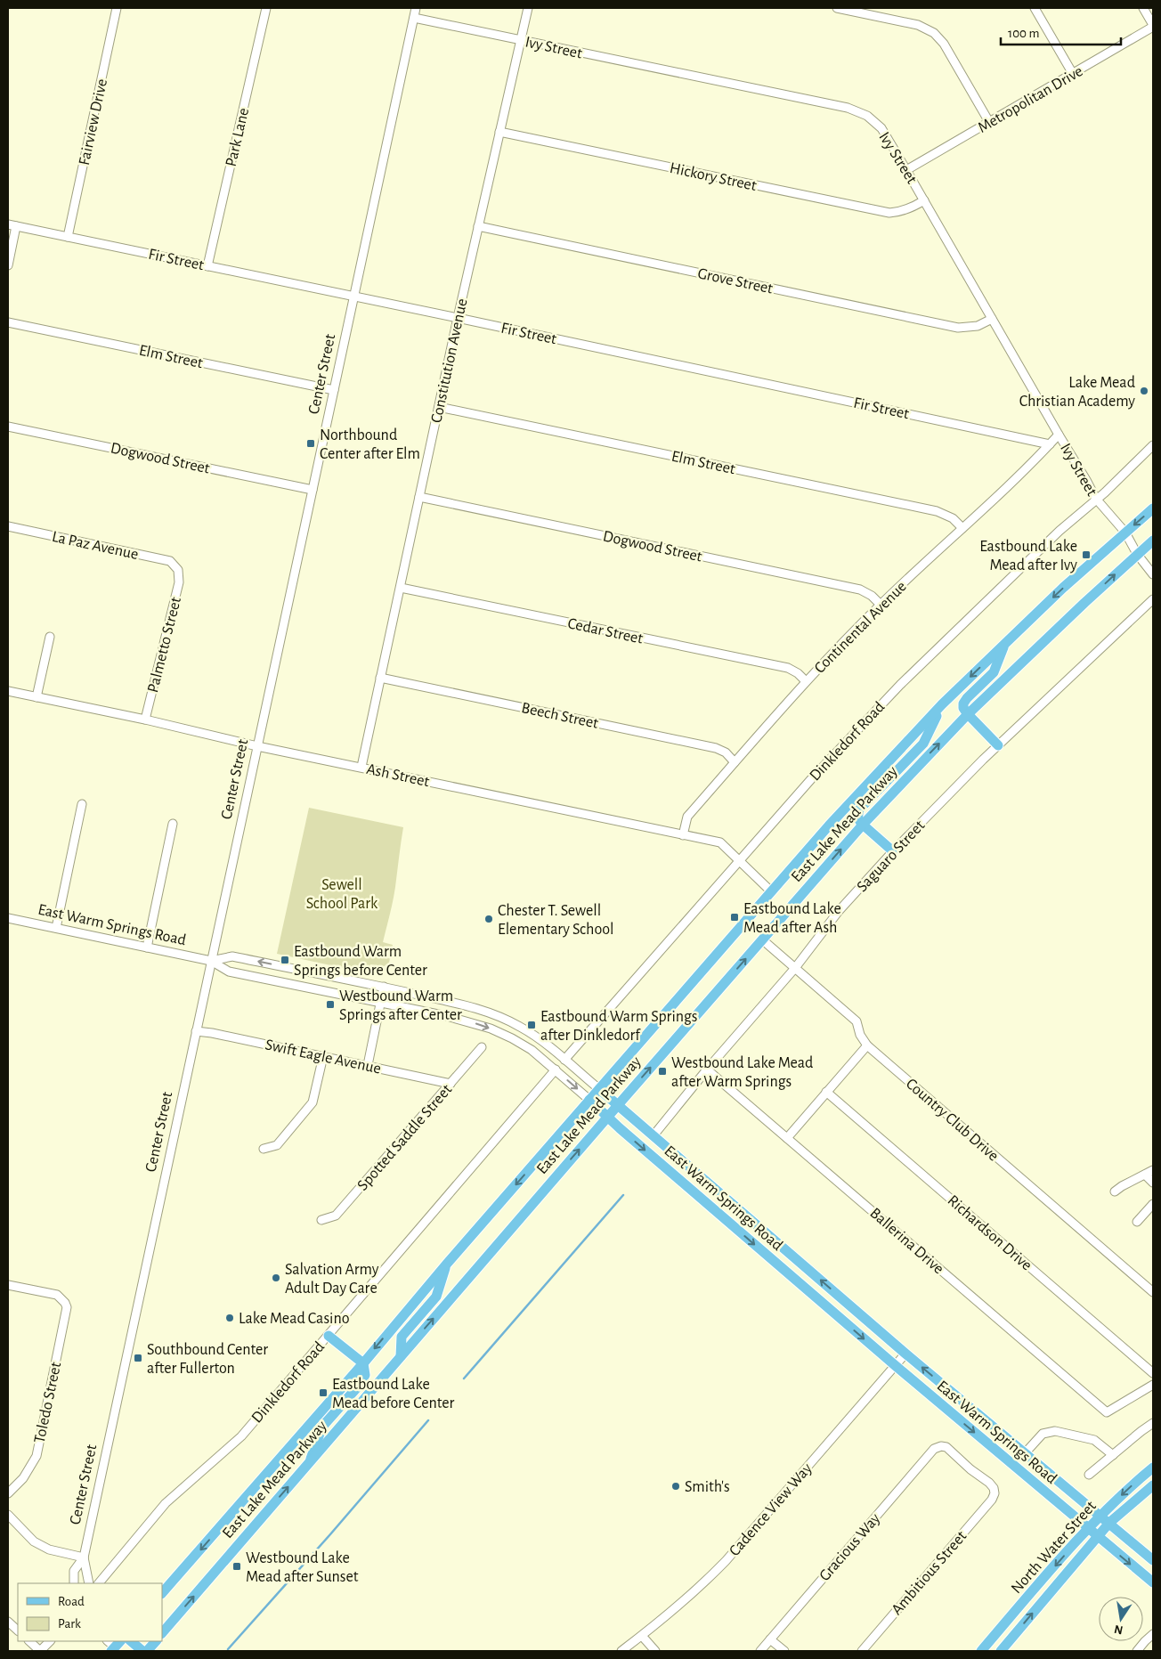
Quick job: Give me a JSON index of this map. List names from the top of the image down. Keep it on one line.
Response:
{"streets":{"main road":["East Lake Mead Parkway","East Warm Springs Road","North Water Street"],"street":["Ivy Street","Metropolitan Drive","Fairview Drive","Park Lane","Hickory Street","Fir Street","Grove Street","Elm Street","Constitution Avenue","Center Street","Dogwood Street","La Paz Avenue","Continental Avenue","Cedar Street","Palmetto Street","Beech Street","Dinkledorf Road","Ash Street","Saguaro Street","Swift Eagle Avenue","Country Club Drive","Spotted Saddle Street","Richardson Drive","Ballerina Drive","Toledo Street","Cadence View Way","Gracious Way","Ambitious Street"]},"crossings":[["Ivy Street","Metropolitan Drive"],["Ivy Street","Hickory Street"],["Ivy Street","Grove Street"],["Ivy Street","Constitution Avenue"],["Ivy Street","Center Street"],["Ivy Street","Continental Avenue"],["Ivy Street","Dinkledorf Road"],["Ivy Street","East Lake Mead Parkway"],["Fairview Drive","Fir Street"],["Park Lane","Fir Street"],["Hickory Street","Constitution Avenue"],["Fir Street","Constitution Avenue"],["Fir Street","Center Street"],["Fir Street","Continental Avenue"],["Grove Street","Constitution Avenue"],["Elm Street","Constitution Avenue"],["Elm Street","Center Street"],["Elm Street","Continental Avenue"],["Constitution Avenue","Dogwood Street"],["Constitution Avenue","Cedar Street"],["Constitution Avenue","Beech Street"],["Constitution Avenue","Ash Street"],["Center Street","Dogwood Street"],["Center Street","Ash Street"],["Center Street","East Warm Springs Road"],["Center Street","Swift Eagle Avenue"],["Dogwood Street","Continental Avenue"],["La Paz Avenue","Palmetto Street"],["Continental Avenue","Cedar Street"],["Continental Avenue","Beech Street"],["Continental Avenue","Ash Street"],["Palmetto Street","Ash Street"],["Dinkledorf Road","Ash Street"],["Dinkledorf Road","East Warm Springs Road"],["Ash Street","East Lake Mead Parkway"],["East Lake Mead Parkway","East Warm Springs Road"],["East Lake Mead Parkway","Country Club Drive"],["Saguaro Street","East Warm Springs Road"],["Saguaro Street","Country Club Drive"],["Saguaro Street","Ballerina Drive"],["East Warm Springs Road","Cadence View Way"],["East Warm Springs Road","North Water Street"],["Swift Eagle Avenue","Spotted Saddle Street"],["Gracious Way","Ambitious Street"]],"parks":["Sewell School Park"],"places":{"other":["Lake Mead Christian Academy","Chester T. Sewell Elementary School","Salvation Army Adult Day Care","Lake Mead Casino","Smith's"],"transit":["Northbound Center after Elm","Eastbound Lake Mead after Ivy","Eastbound Lake Mead after Ash","Eastbound Warm Springs before Center","Westbound Warm Springs after Center","Eastbound Warm Springs after Dinkledorf","Westbound Lake Mead after Warm Springs","Southbound Center after Fullerton","Eastbound Lake Mead before Center","Westbound Lake Mead after Sunset"]},"legend":["Road","Park"],"scale_bar":"100 m","north":"bottom"}
